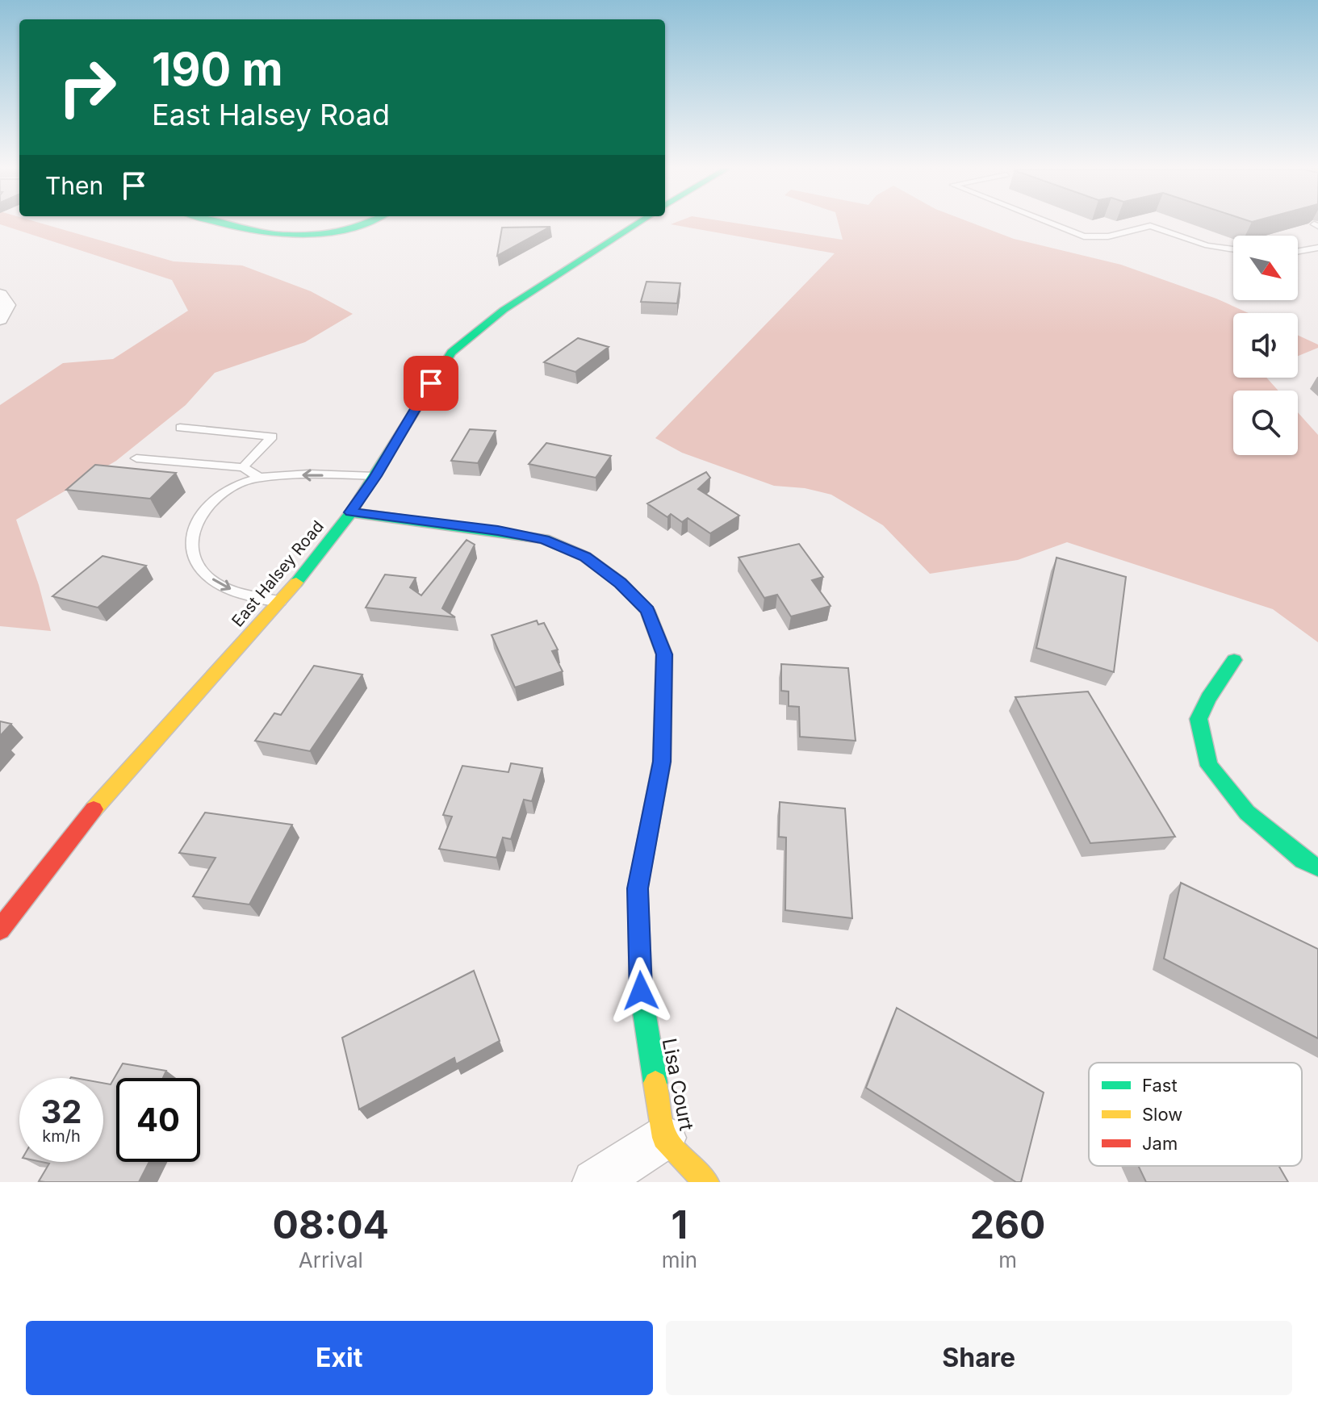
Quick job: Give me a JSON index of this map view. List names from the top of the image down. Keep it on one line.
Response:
{"streets":{"street":["East Halsey Road","Lisa Court"]},"crossings":[["East Halsey Road","Lisa Court"]],"legend":["Fast","Slow","Jam"],"north":"bottom right","page":{"turn":["190 m","East Halsey Road"],"then":"Then","speed":"32 km/h","limit":"40","eta":["08:04","Arrival","1","min","260","m"],"buttons":["Exit","Share"]}}
